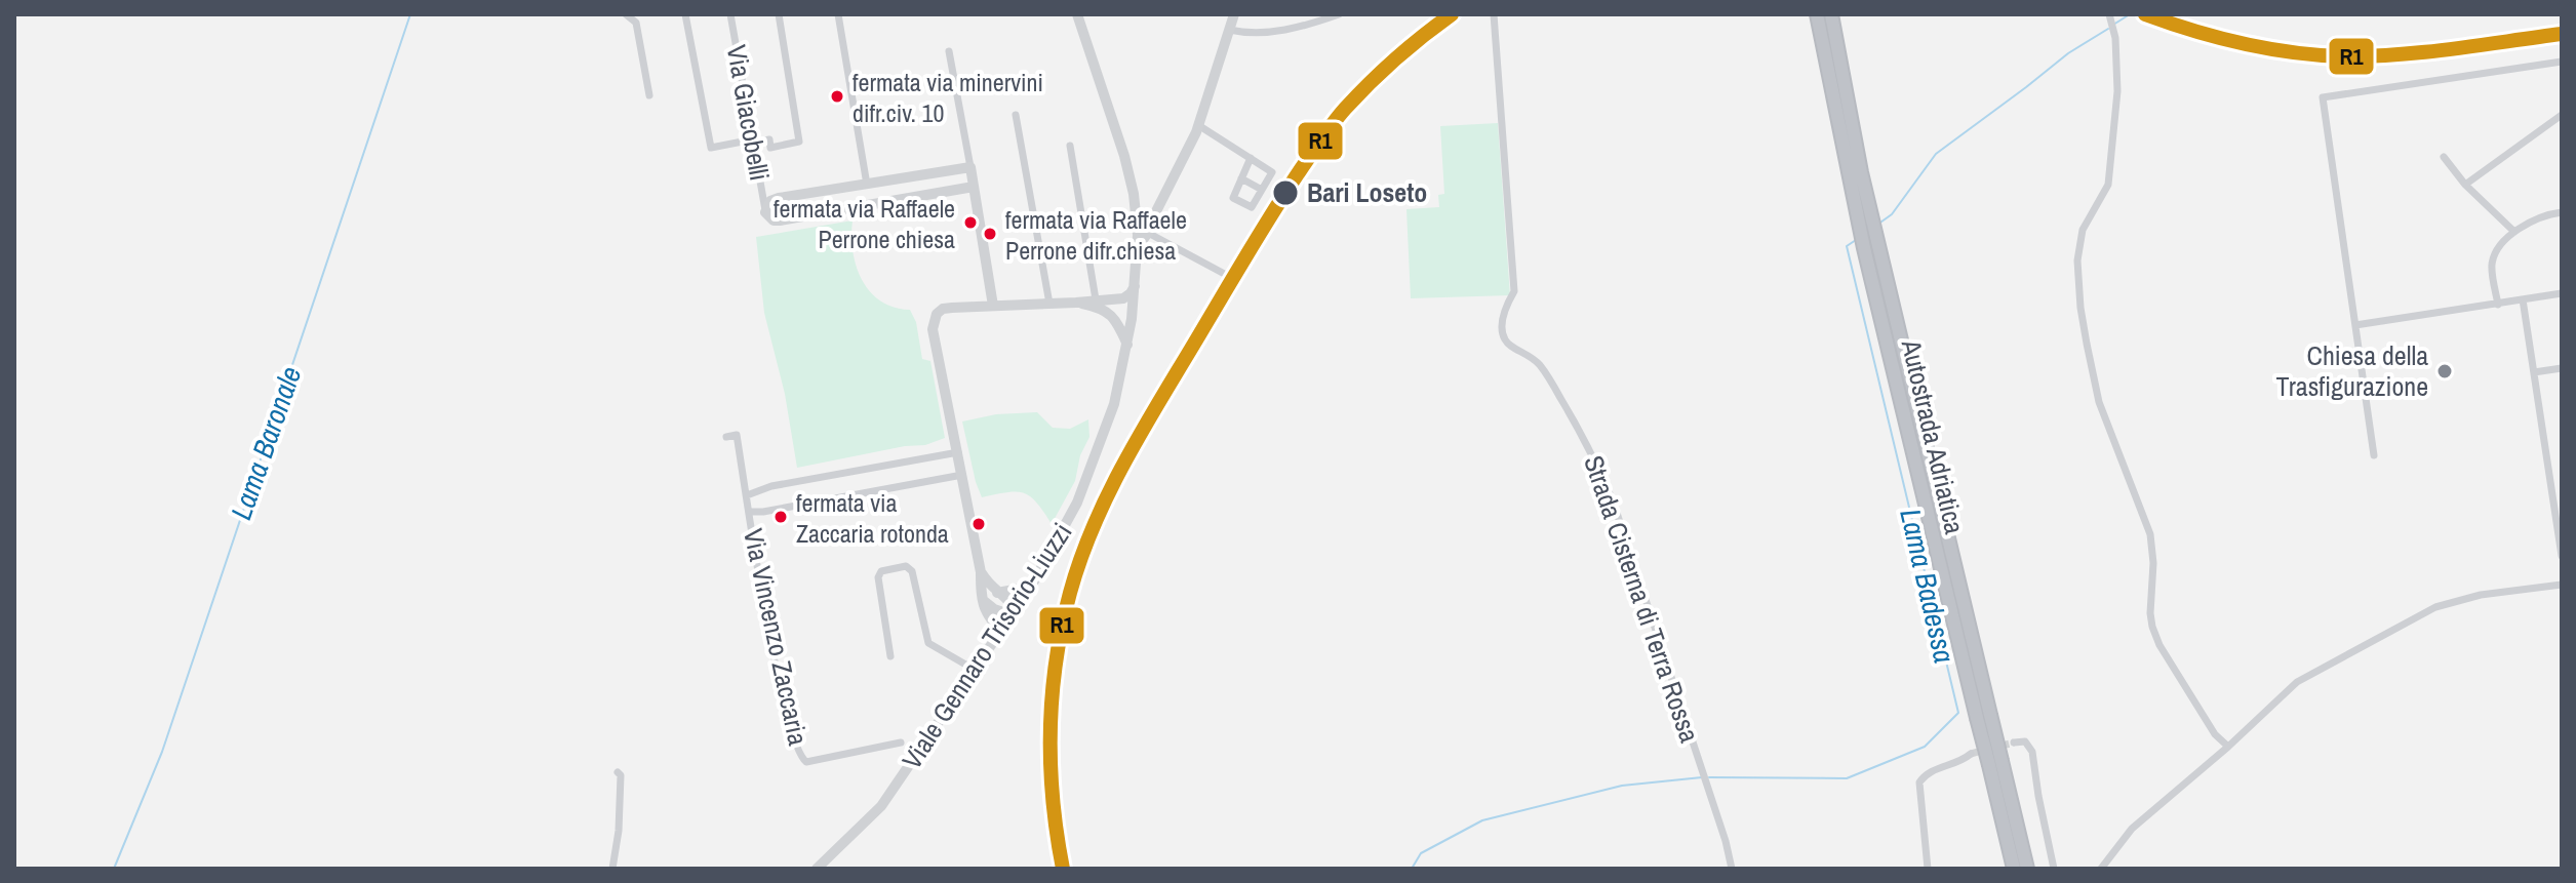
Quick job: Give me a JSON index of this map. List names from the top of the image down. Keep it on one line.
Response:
{"streets":{"highway":["Autostrada Adriatica"],"street":["Via Giacobelli","Strada Cisterna di Terra Rossa","Via Vincenzo Zaccaria","Viale Gennaro Trisorio-Liuzzi"]},"water":["Lama Baronale","Lama Badessa"],"places":["fermata via minervini difr.civ. 10","Bari Loseto","fermata via Raffaele Perrone chiesa","fermata via Raffaele Perrone difr.chiesa","Chiesa della Trasfigurazione","fermata via Zaccaria rotonda"],"lines":["transit line R1"]}
